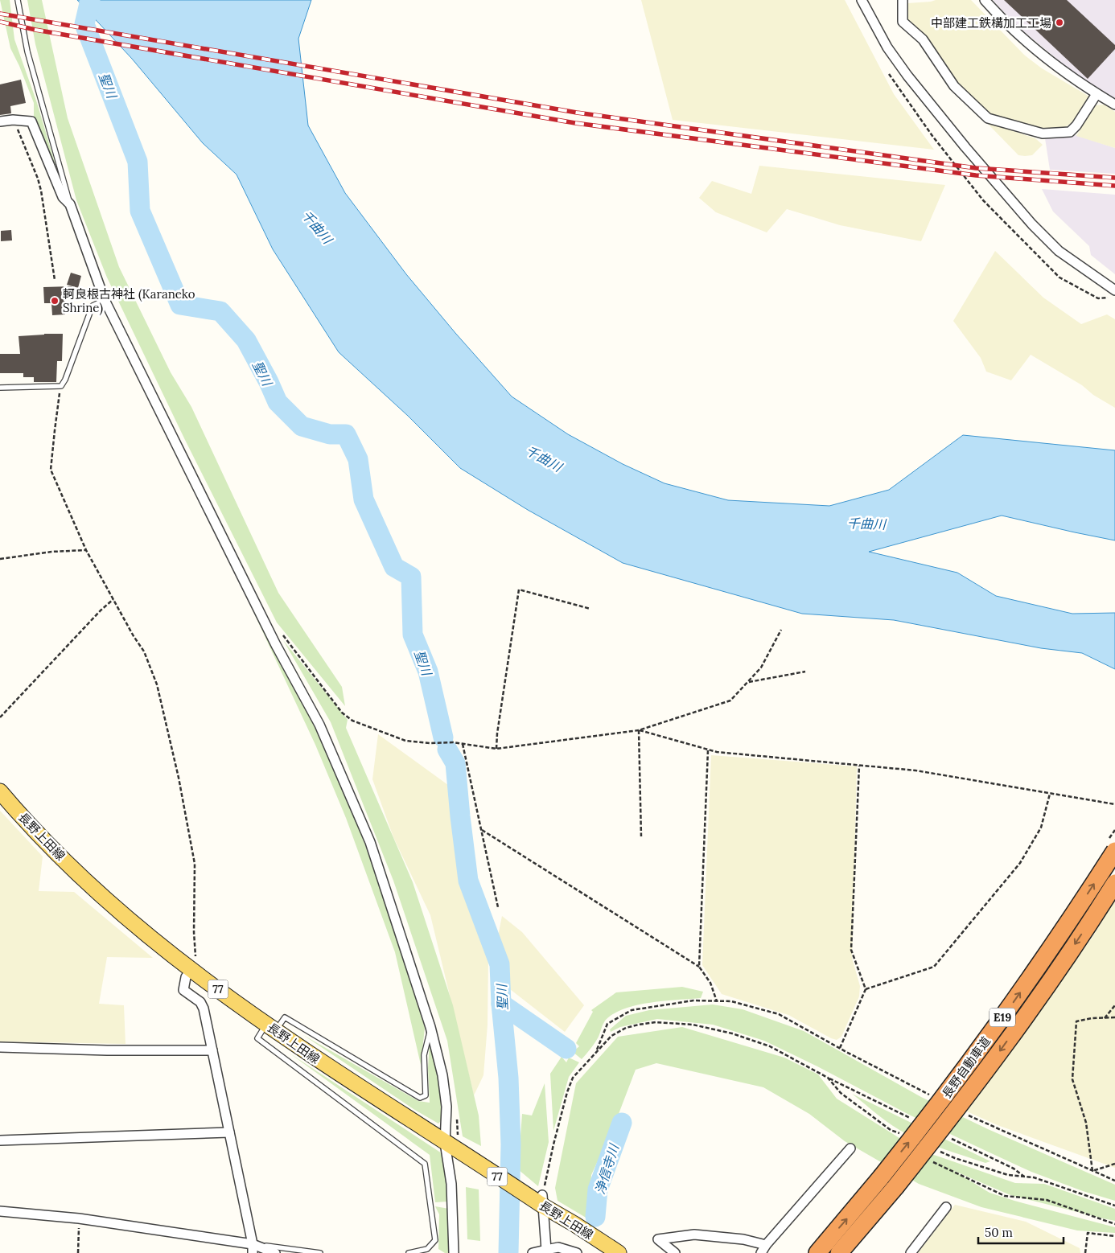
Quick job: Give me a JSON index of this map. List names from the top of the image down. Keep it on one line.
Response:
{"streets":{"highway":["E19","長野自動車道"],"main road":["長野上田線","77"]},"water":["聖川","千曲川","浄信寺川"],"places":["中部建工鉄構加工工場","軻良根古神社 (Karaneko Shrine)"],"scale_bar":"50 m"}
